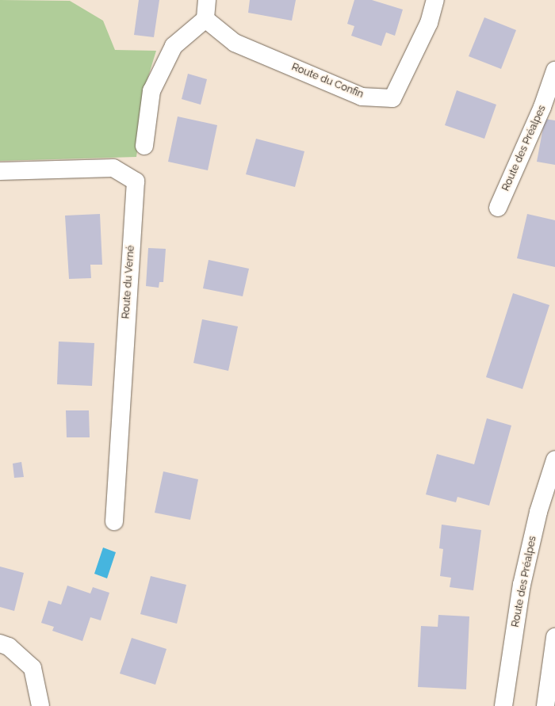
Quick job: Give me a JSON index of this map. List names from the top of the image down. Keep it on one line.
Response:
{"streets":{"street":["Route du Confin","Route des Préalpes","Route du Verné"]}}
